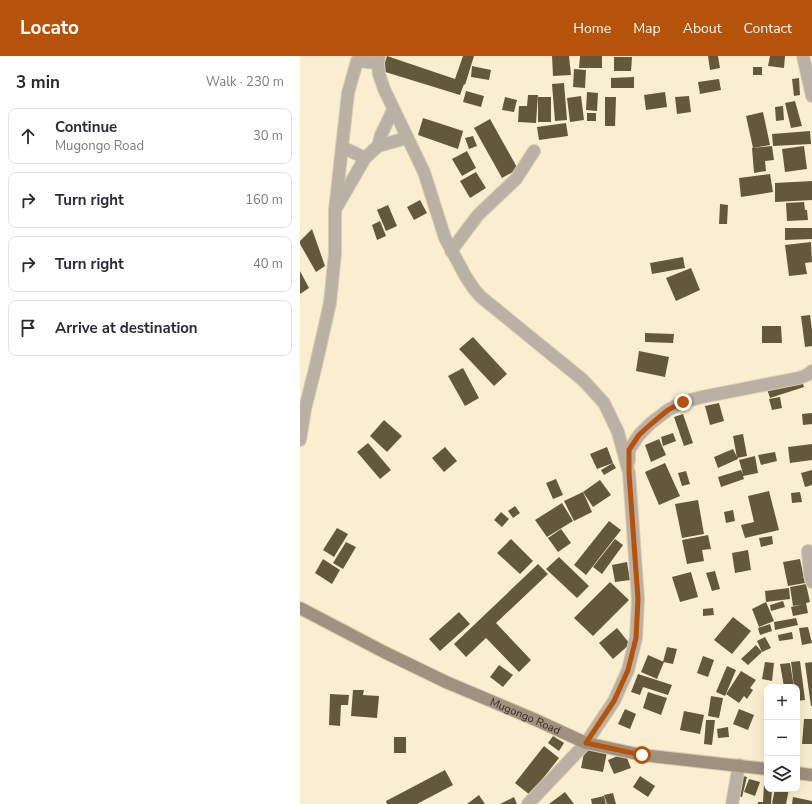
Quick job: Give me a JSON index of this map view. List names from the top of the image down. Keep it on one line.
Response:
{"streets":{"street":["Mugongo Road"]},"page":{"header":"Locato","nav":["Home","Map","About","Contact"],"heading":["3 min","Walk · 230 m"],"list":[["Continue","Mugongo Road","30 m"],["Turn right","160 m"],["Turn right","40 m"],"Arrive at destination"],"map_buttons":["+","−"]}}
